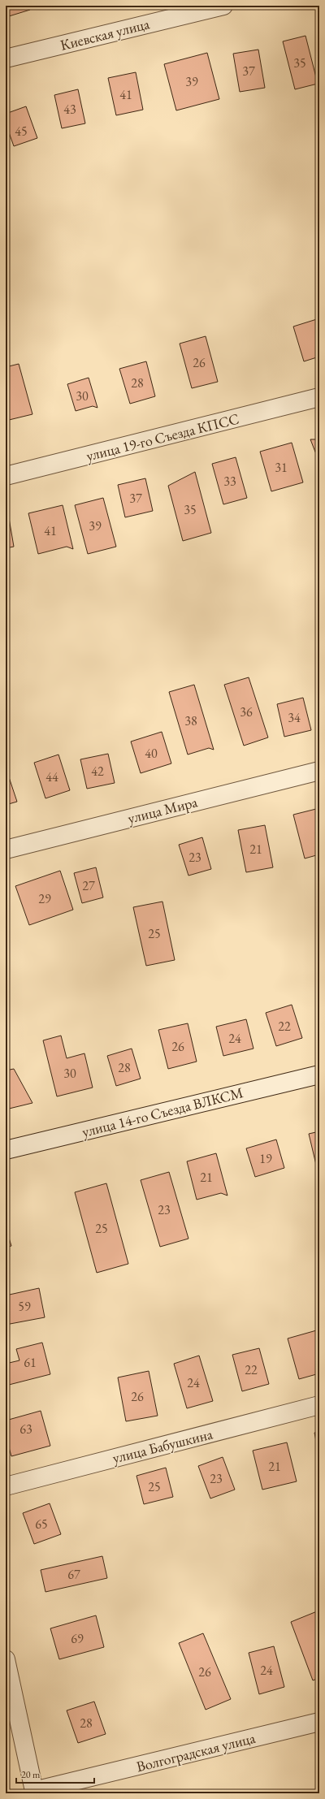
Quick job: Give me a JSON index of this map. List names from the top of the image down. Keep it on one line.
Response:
{"streets":{"street":["Киевская улица","улица 19-го Съезда КПСС","улица Мира","улица 14-го Съезда ВЛКСМ","улица Бабушкина","Волгоградская улица"]},"house_numbers":["35","37","39","41","43","45","26","28","30","31","33","37","35","39","41","36","34","38","40","42","44","21","23","27","29","25","22","24","26","28","30","19","21","23","25","59","61","22","24","26","63","21","23","25","65","67","69","24","26","28"],"scale_bar":"20 m"}
